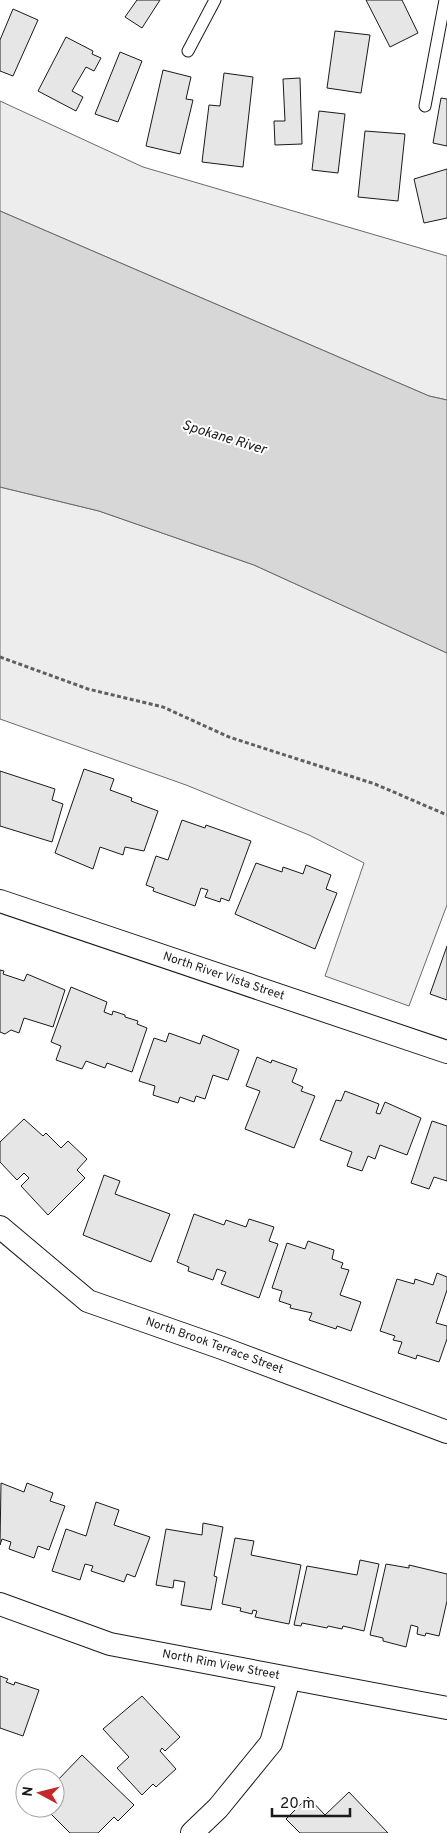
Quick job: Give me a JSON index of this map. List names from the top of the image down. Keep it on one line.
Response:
{"streets":{"street":["North River Vista Street","North Brook Terrace Street","North Rim View Street"]},"water":["Spokane River"],"scale_bar":"20 m","north":"left"}
